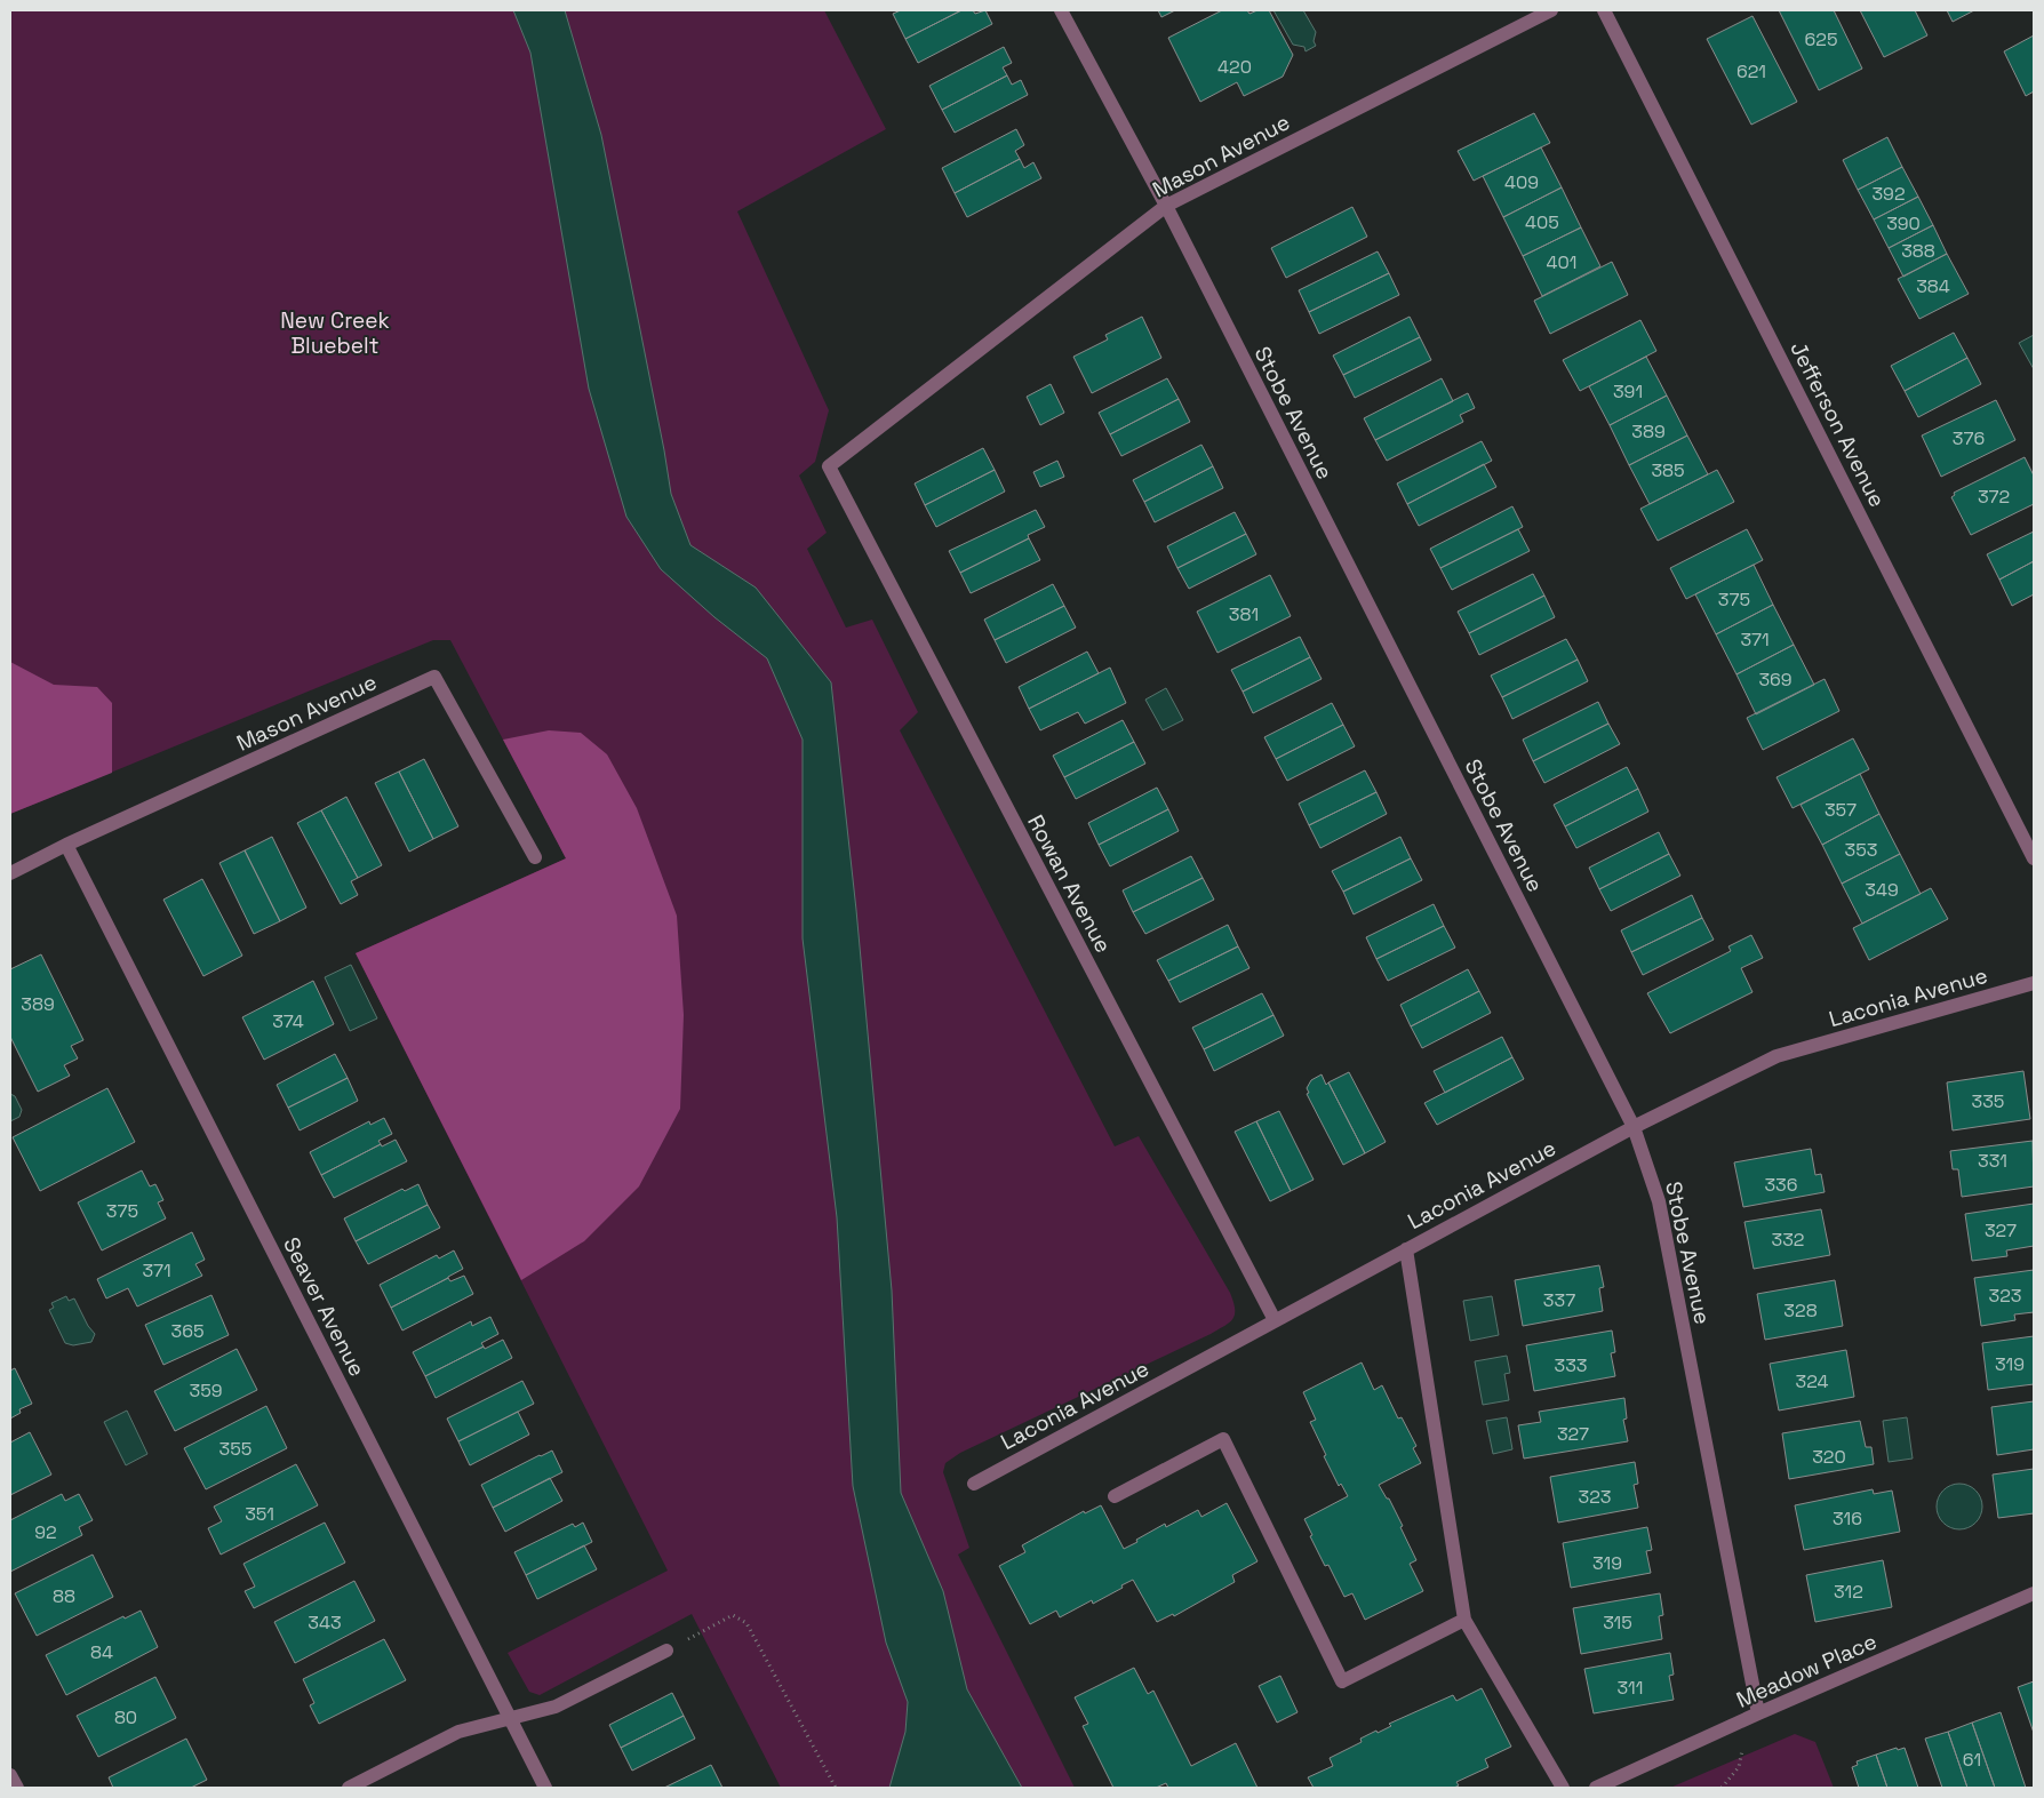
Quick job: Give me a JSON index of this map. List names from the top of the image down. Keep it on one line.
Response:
{"streets":{"street":["Mason Avenue","Stobe Avenue","Jefferson Avenue","Rowan Avenue","Laconia Avenue","Seaver Avenue","Meadow Place"]},"crossings":[["Mason Avenue","Stobe Avenue"],["Mason Avenue","Rowan Avenue"],["Mason Avenue","Seaver Avenue"],["Stobe Avenue","Laconia Avenue"],["Stobe Avenue","Meadow Place"],["Rowan Avenue","Laconia Avenue"]],"parks":["New Creek Bluebelt"],"house_numbers":["625","420","621","409","392","405","390","388","401","384","391","389","376","385","372","375","381","371","369","357","353","349","389","374","335","331","336","375","327","332","371","323","337","328","365","319","333","324","359","327","355","320","323","351","316","92","319","312","88","343","315","84","311","80","61"]}
